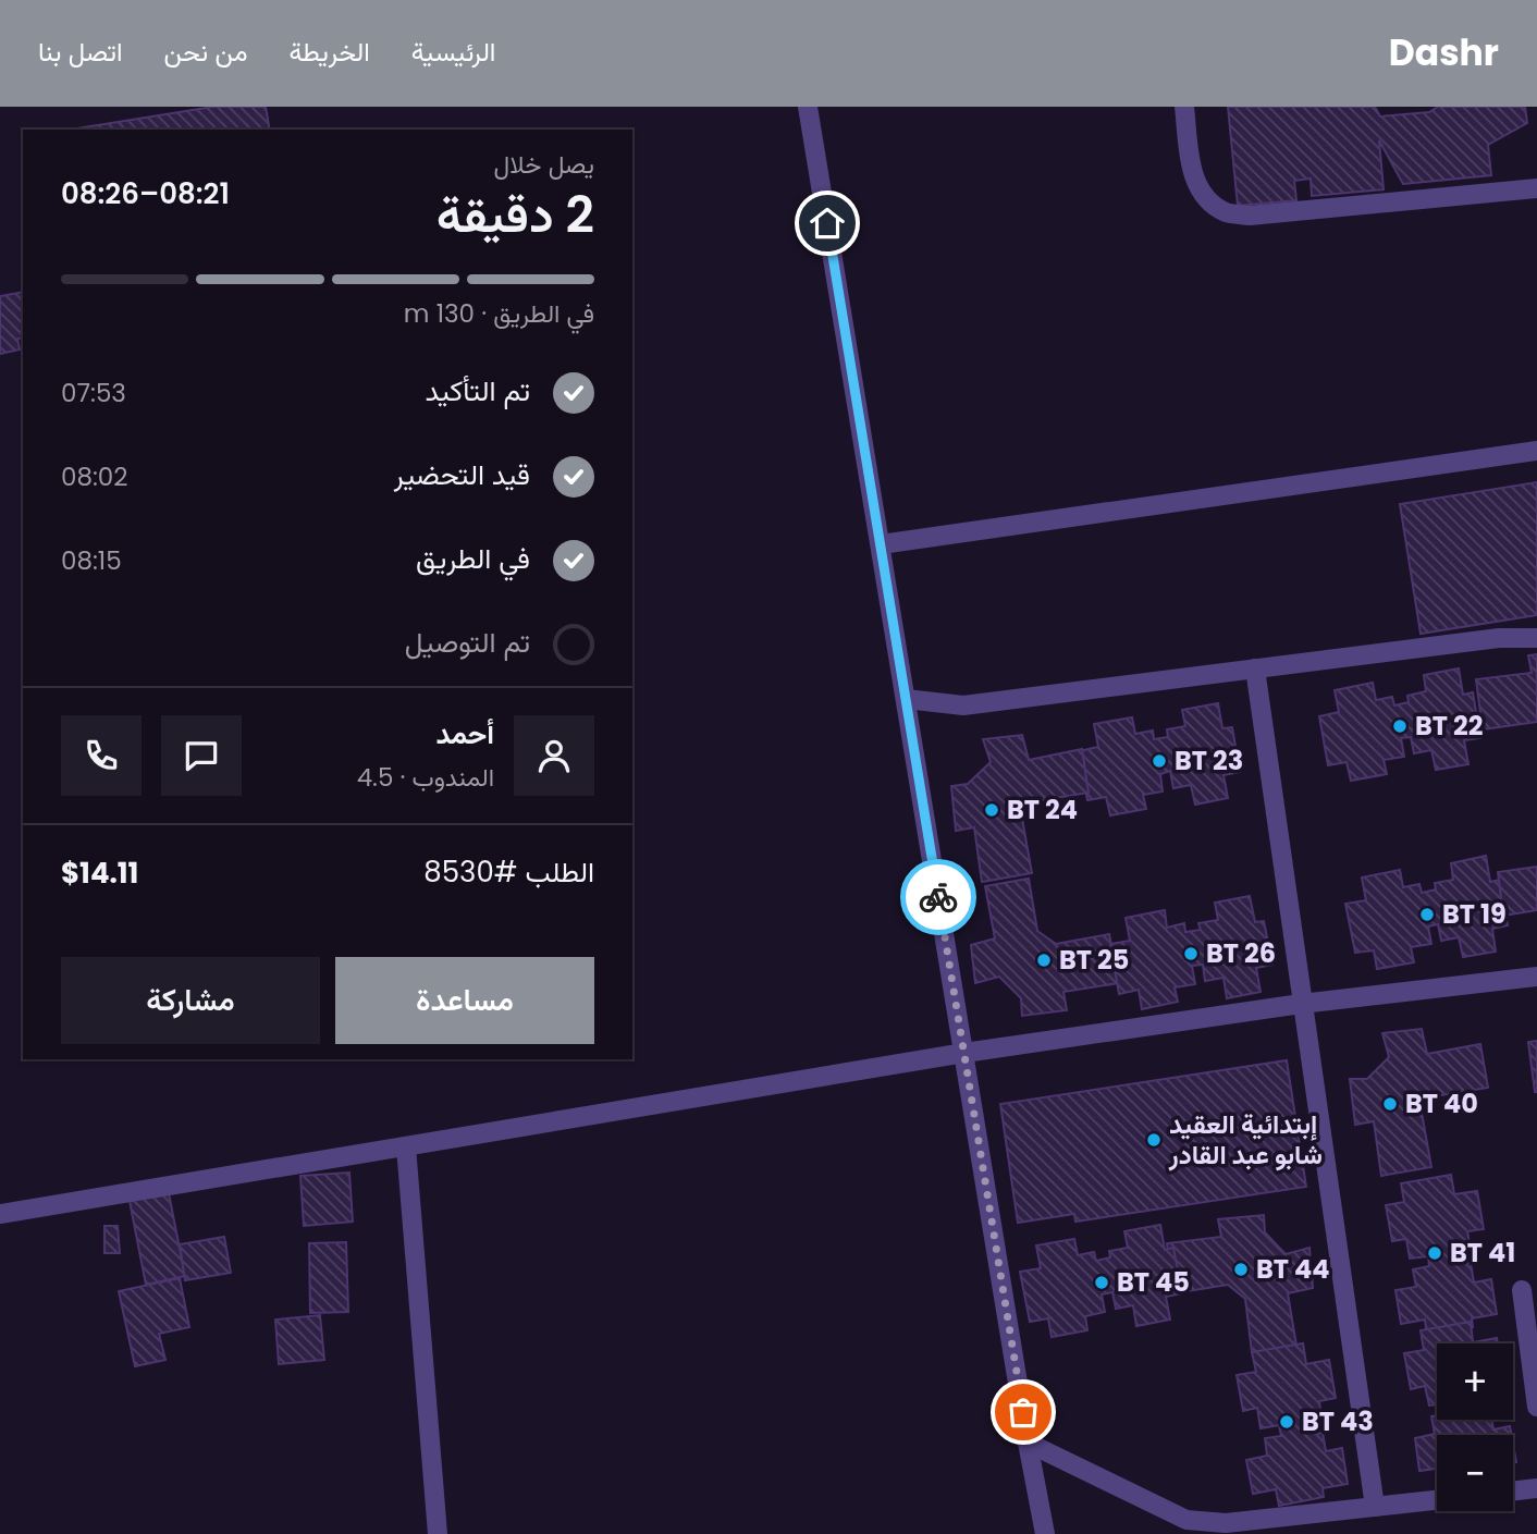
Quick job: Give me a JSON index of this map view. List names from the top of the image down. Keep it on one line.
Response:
{"places":["BT 22","BT 23","BT 24","BT 19","BT 26","BT 25","BT 40","إبتدائية العقيد شابو عبد القادر","BT 41","BT 44","BT 45","BT 43"],"page":{"header":"Dashr","nav":["الرئيسية","الخريطة","من نحن","اتصل بنا"],"heading":["2 دقيقة","يصل خلال","08:21–08:26"],"panel":["أحمد","المندوب · 4.5","الطلب #8530","$14.11"],"bar":"في الطريق · 130 m","list":[["تم التأكيد","07:53"],["قيد التحضير","08:02"],["في الطريق","08:15"],"تم التوصيل"],"buttons":["مساعدة","مشاركة"],"map_buttons":["+","−"]}}
